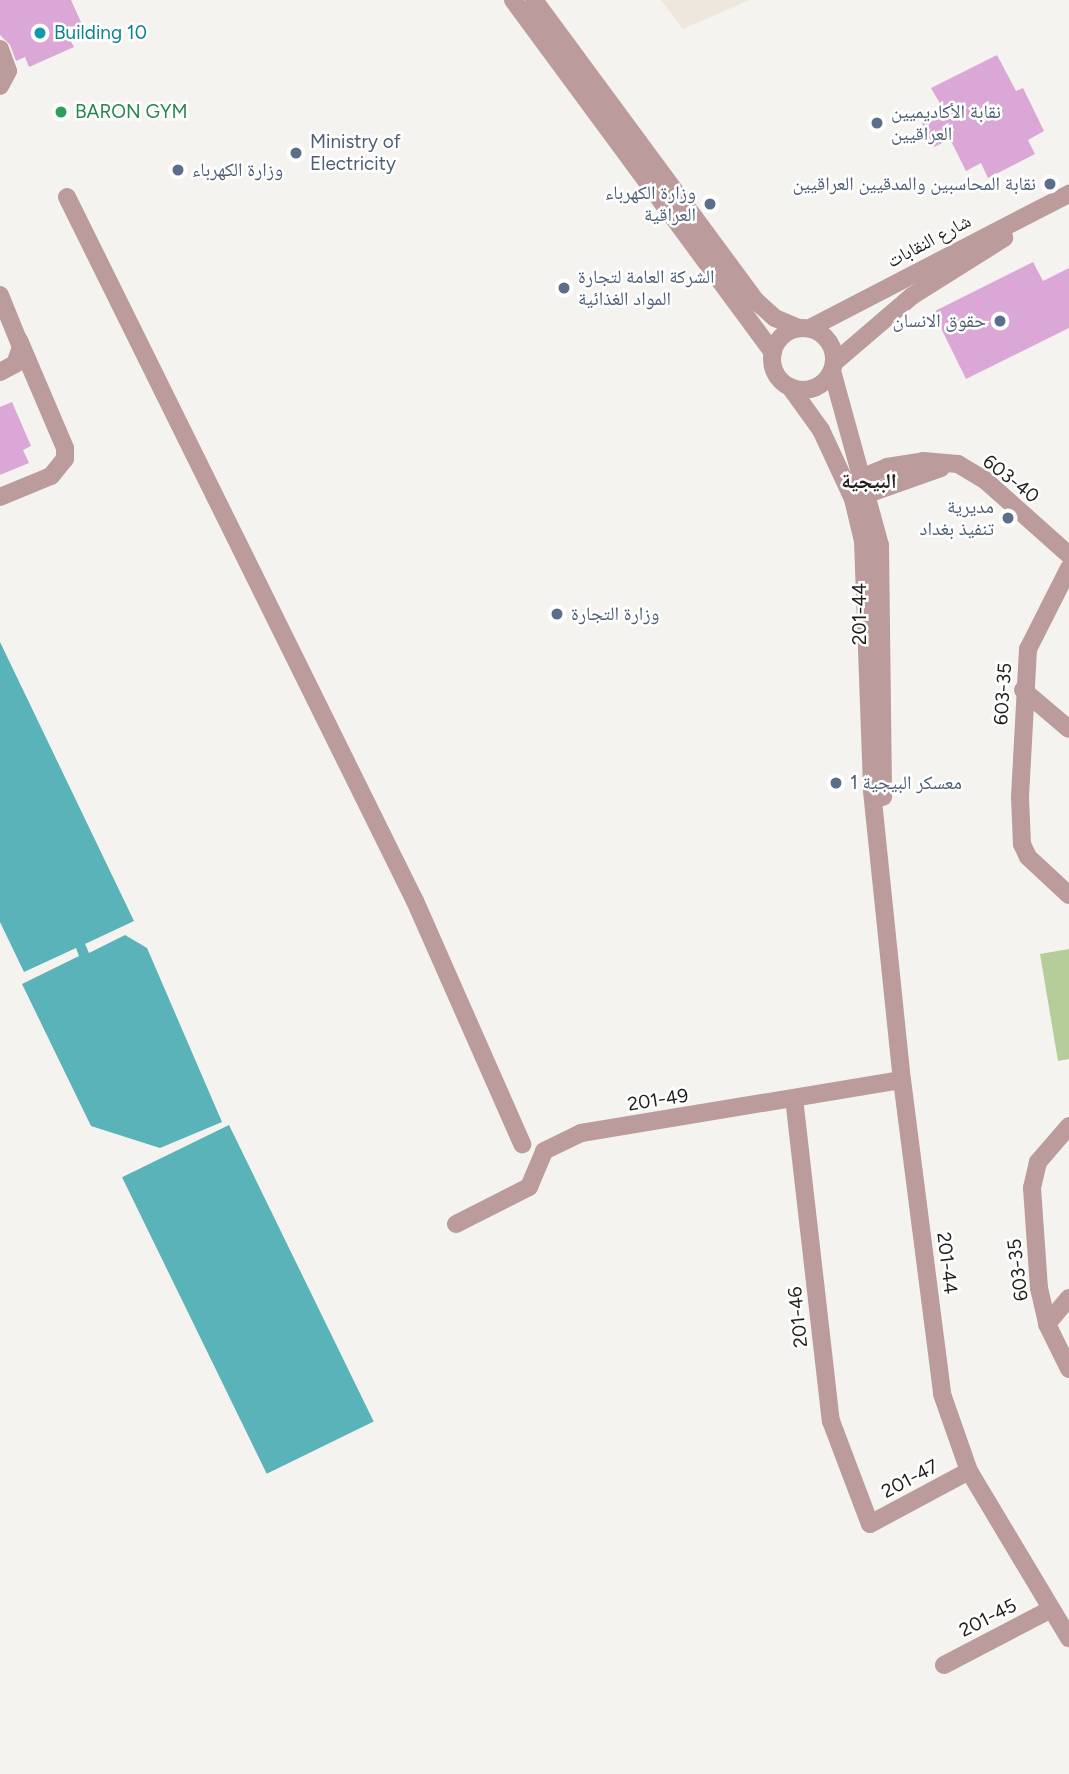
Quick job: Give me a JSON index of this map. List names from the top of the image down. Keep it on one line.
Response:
{"streets":{"street":["شارع النقابات","603-40","201-44","603-35","201-49","201-46","201-47","201-45"]},"crossings":[["شارع النقابات","201-44"],["603-40","201-44"],["201-44","201-49"],["201-44","201-47"],["201-44","201-45"],["201-49","201-46"],["201-46","201-47"]],"districts":["البيجية"],"places":["Building 10","BARON GYM","نقابة الأكاديميين العراقيين","Ministry of Electricity","وزارة الكهرباء","نقابة المحاسبين والمدقيين العراقيين","وزارة الكهرباء العراقية","الشركة العامة لتجارة المواد الغذائية","حقوق الانسان","مديرية تنفيذ بغداد","وزارة التجارة","معسكر البيجية 1"]}
